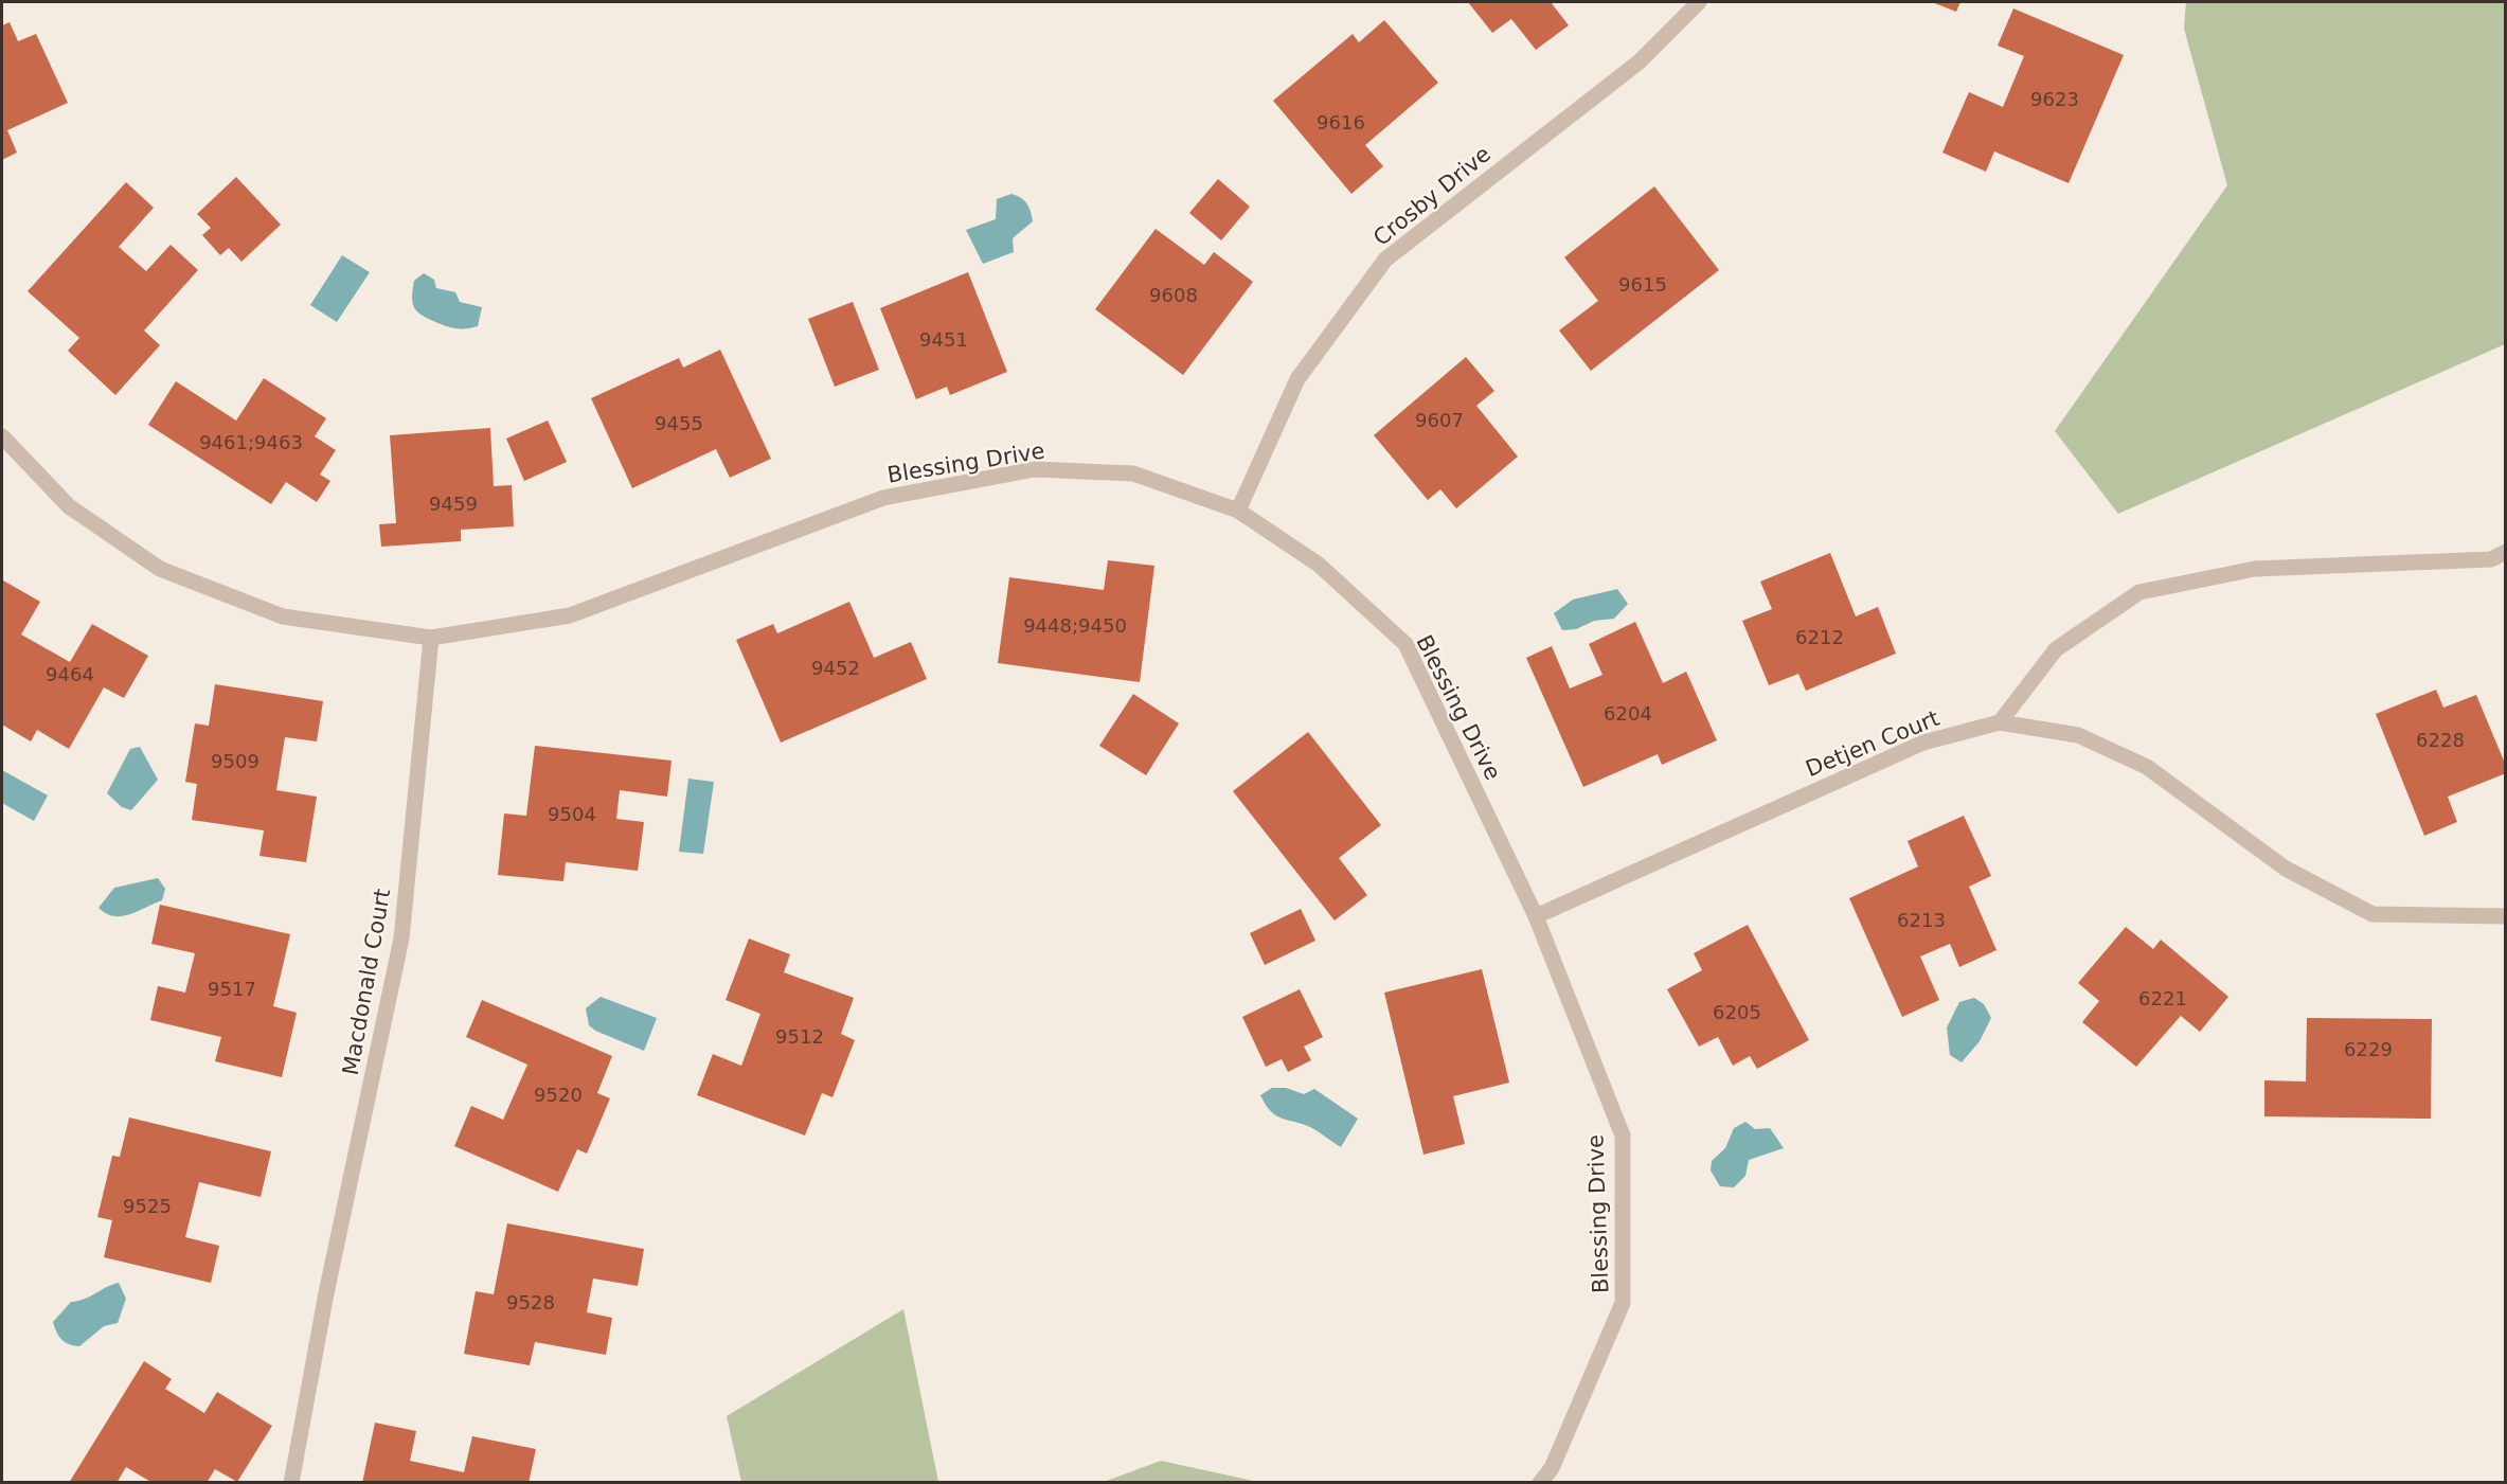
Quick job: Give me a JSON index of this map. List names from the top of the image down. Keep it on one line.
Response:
{"streets":{"street":["Crosby Drive","Blessing Drive","Detjen Court","Macdonald Court"]},"crossings":[["Crosby Drive","Blessing Drive"],["Blessing Drive","Detjen Court"],["Blessing Drive","Macdonald Court"]],"house_numbers":["9623","9616","9615","9608","9451","9607","9455","9461;9463","9459","9448;9450","6212","9452","9464","6204","6228","9509","9504","6213","9517","6221","6205","9512","6229","9520","9525","9528"]}
